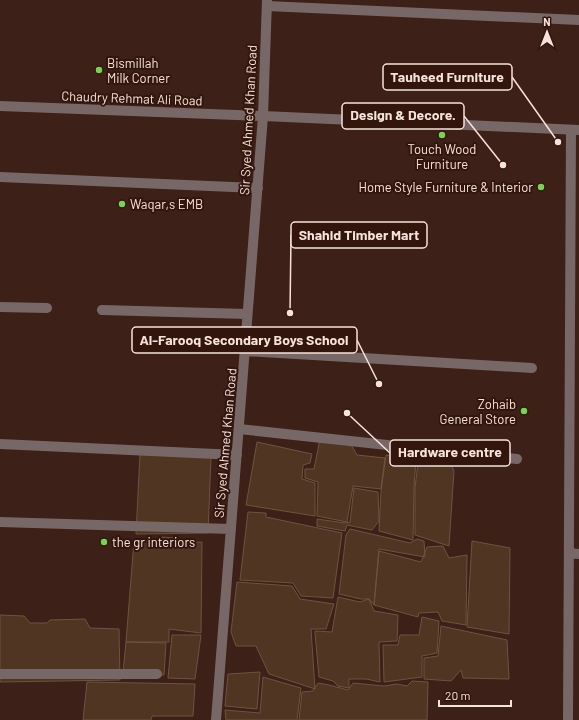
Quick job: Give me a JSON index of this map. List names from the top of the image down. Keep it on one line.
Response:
{"streets":{"street":["Chaudry Rehmat Ali Road","Sir Syed Ahmed Khan Road"]},"crossings":[["Chaudry Rehmat Ali Road","Sir Syed Ahmed Khan Road"]],"places":["Bismillah Milk Corner","Touch Wood Furniture","Tauheed Furniture","Design & Decore.","Home Style Furniture & Interior","Waqar,s EMB","Shahid Timber Mart","Al-Farooq Secondary Boys School","Zohaib General Store","Hardware centre","the gr interiors"],"scale_bar":"20 m","north":"top"}
